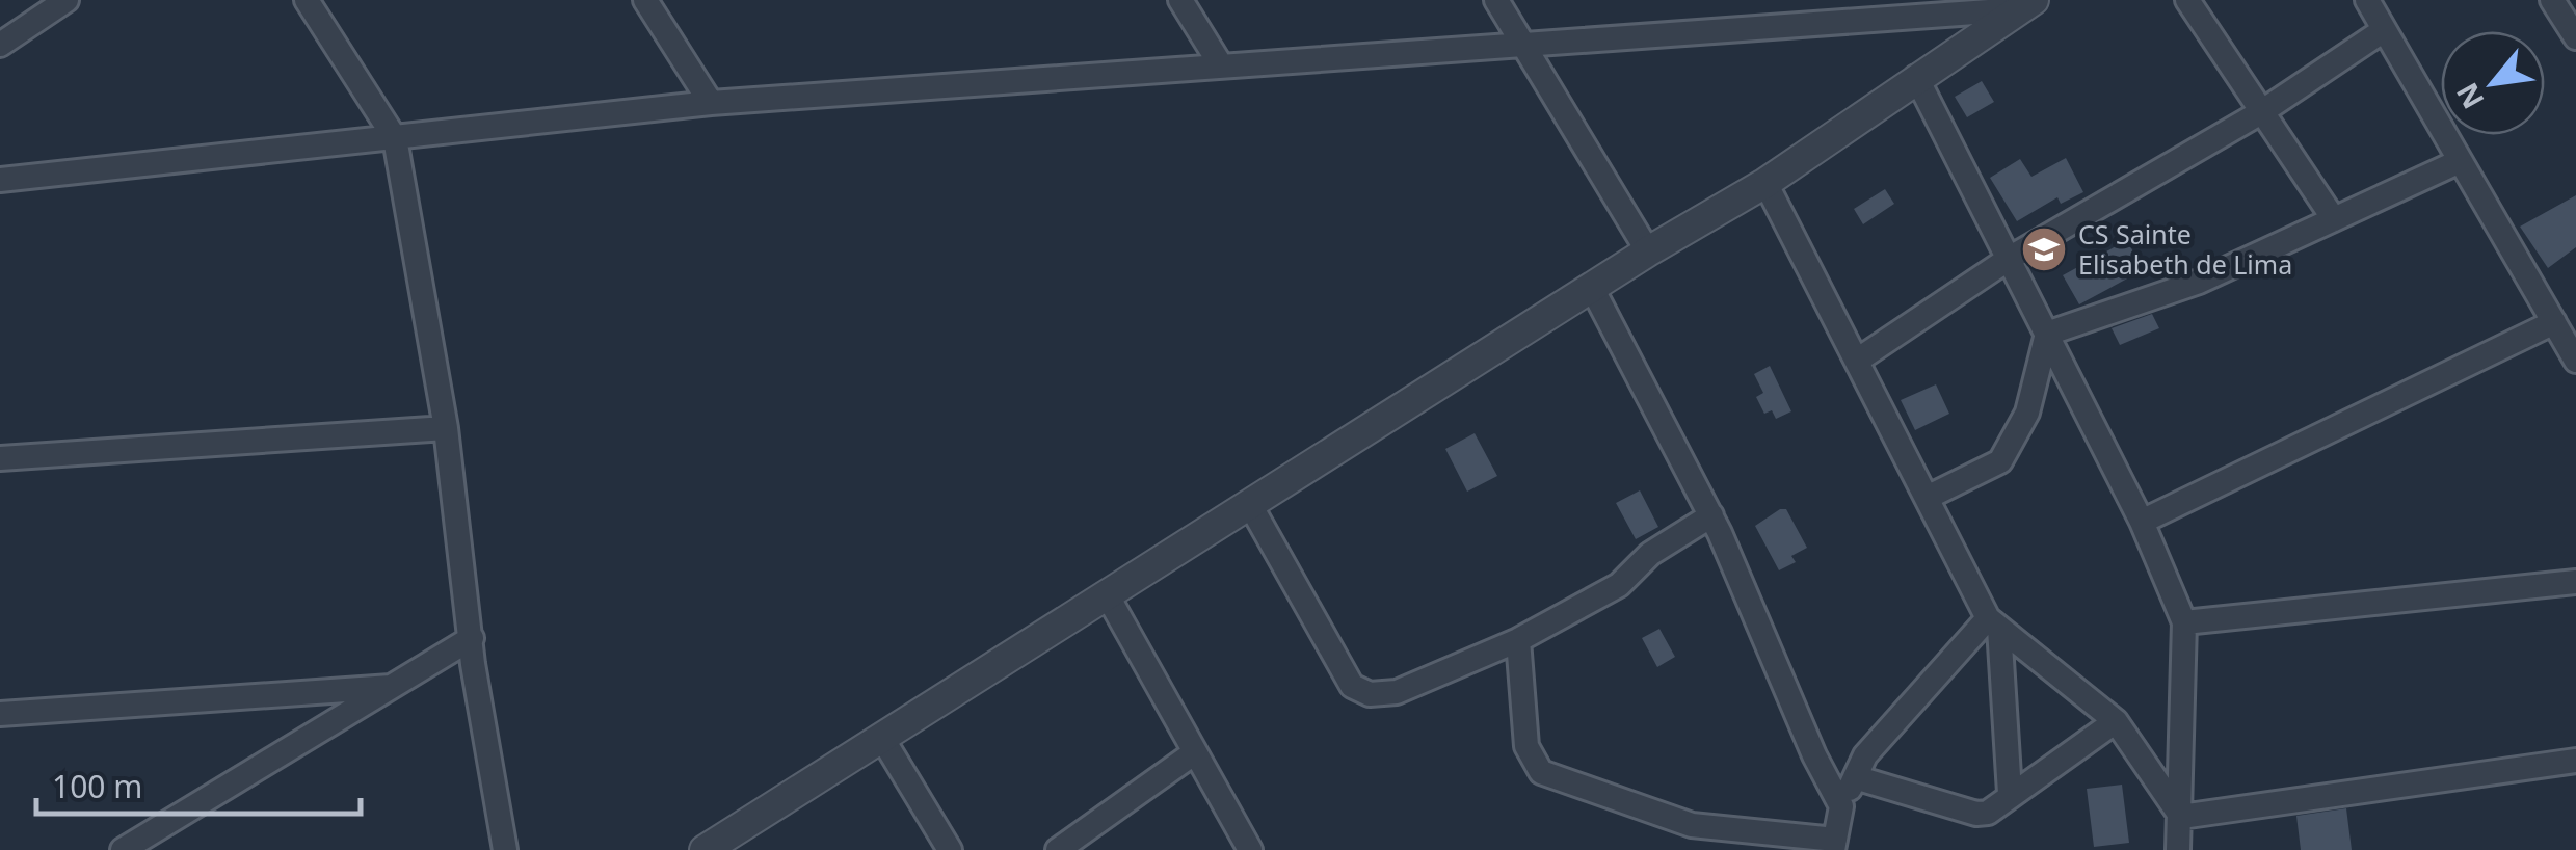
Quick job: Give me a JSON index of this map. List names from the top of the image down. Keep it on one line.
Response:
{"places":{"school or university":["CS Sainte Elisabeth de Lima"]},"scale_bar":"100 m","north":"bottom left"}
